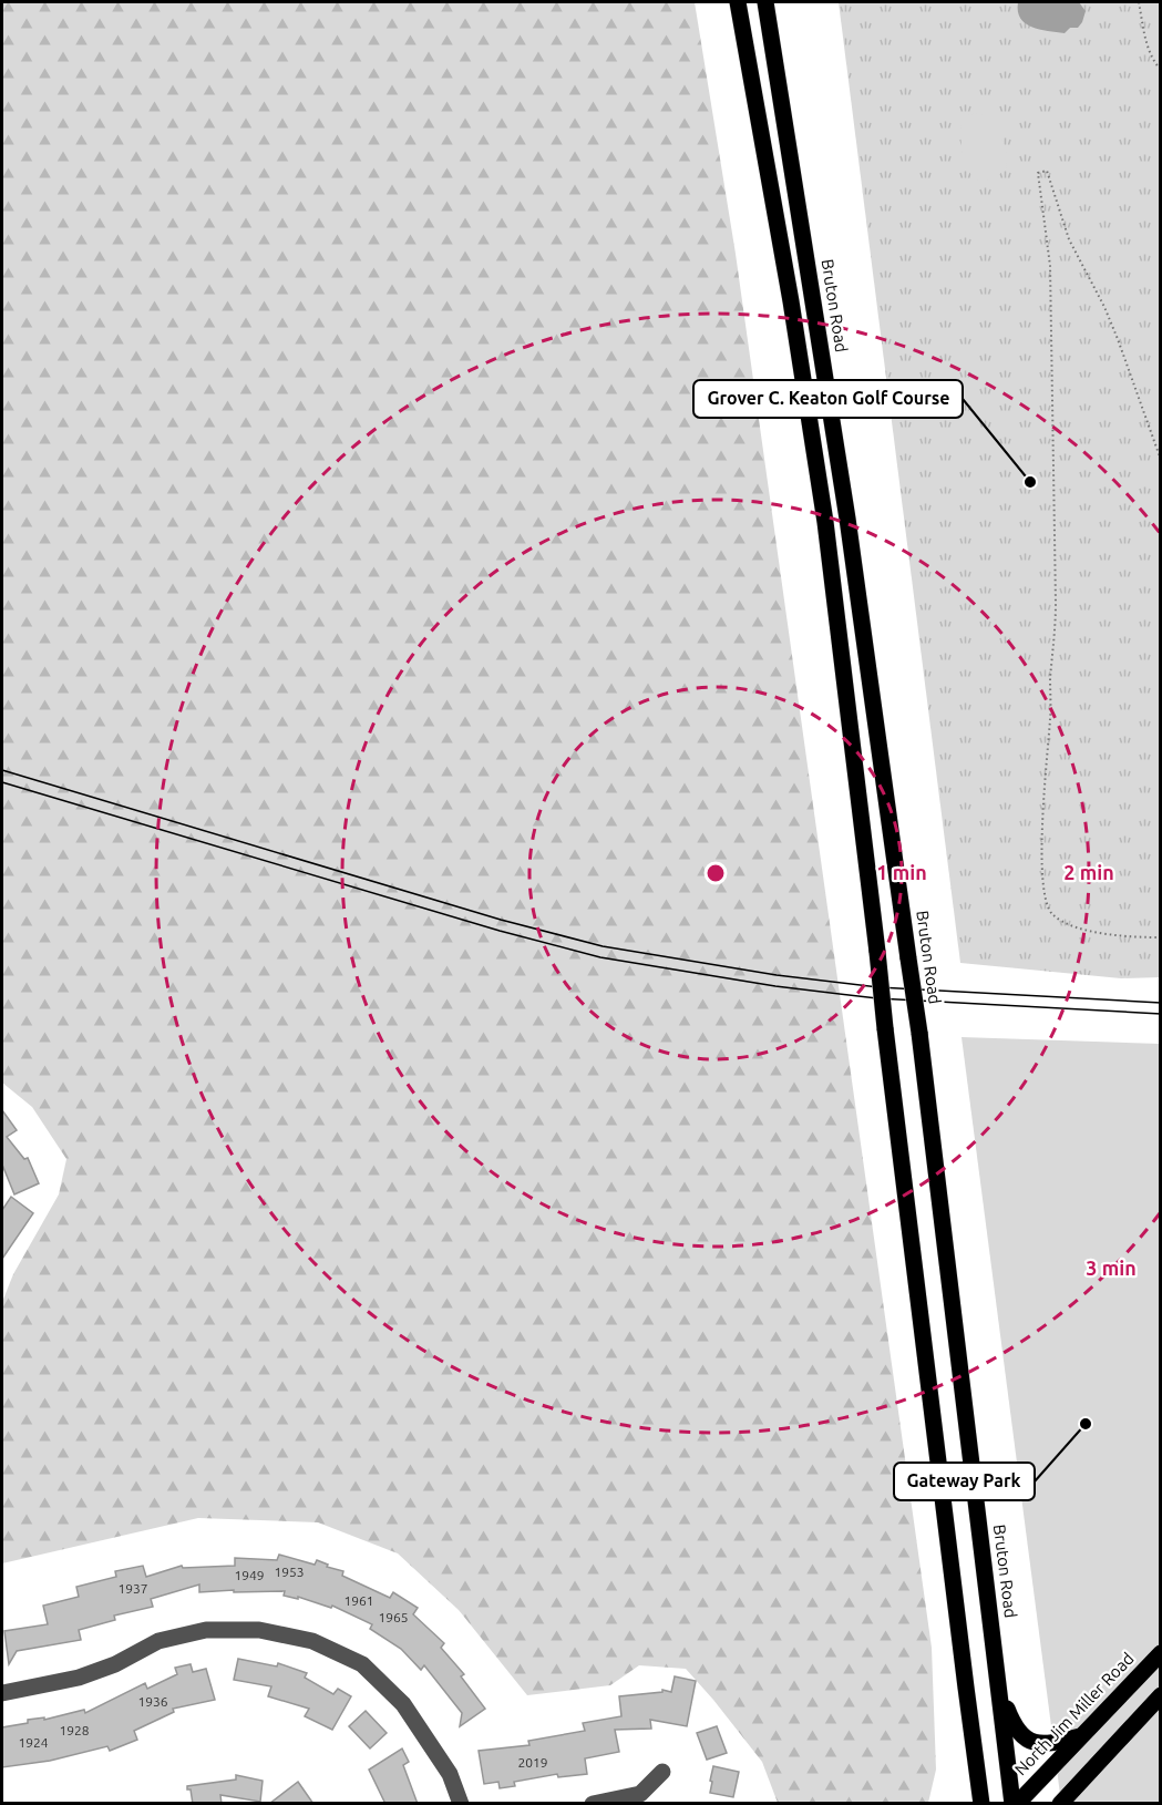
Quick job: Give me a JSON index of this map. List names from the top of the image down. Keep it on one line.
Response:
{"streets":{"main road":["Bruton Road","North Jim Miller Road"]},"crossings":[["Bruton Road","North Jim Miller Road"]],"places":["Grover C. Keaton Golf Course","Gateway Park"],"house_numbers":["1953","1949","1937","1961","1965","1936","1928","1924","2019"],"rings":["1 min","2 min","3 min"]}
